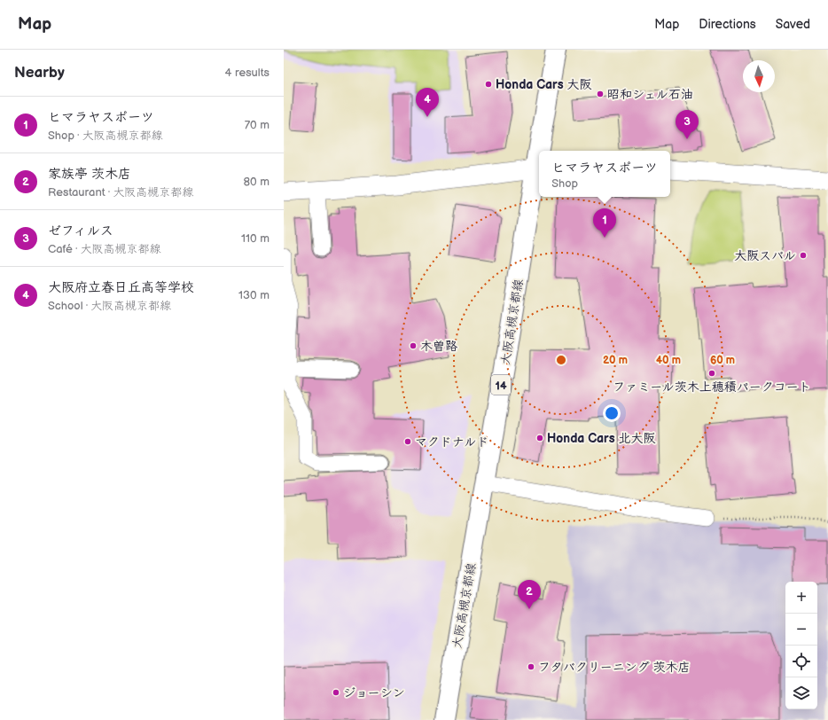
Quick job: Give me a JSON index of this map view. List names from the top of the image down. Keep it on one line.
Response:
{"streets":{"main road":["大阪高槻京都線","14"]},"places":["Honda Cars 大阪","昭和シェル石油","大阪スバル","木曽路","ファミール茨木上穂積パークコート","Honda Cars 北大阪","マクドナルド","フタバクリーニング 茨木店","ジョーシン"],"north":"bottom","page":{"header":"Map","nav":["Map","Directions","Saved"],"heading":["Nearby","4 results"],"pins":["4","3","1","2"],"list":[{"mark":"1","name":"ヒマラヤスポーツ","note":"Shop · 大阪高槻京都線","value":"70 m"},{"mark":"2","name":"家族亭 茨木店","note":"Restaurant · 大阪高槻京都線","value":"80 m"},{"mark":"3","name":"ゼフィルス","note":"Café · 大阪高槻京都線","value":"110 m"},{"mark":"4","name":"大阪府立春日丘高等学校","note":"School · 大阪高槻京都線","value":"130 m"}],"popup":["ヒマラヤスポーツ","Shop"],"map_buttons":["+","−"]},"rings":["20 m","40 m","60 m"]}
